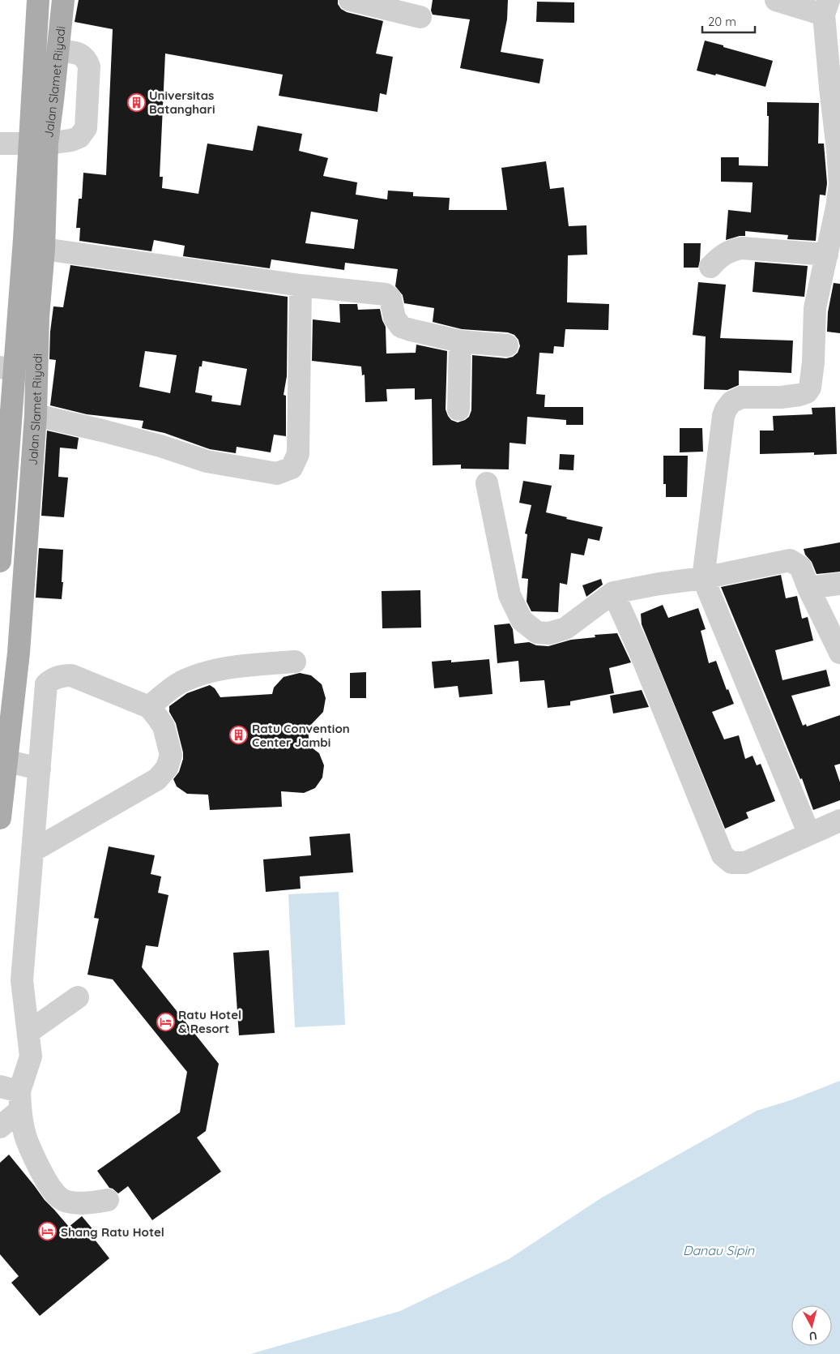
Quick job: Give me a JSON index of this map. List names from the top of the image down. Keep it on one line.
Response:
{"streets":{"main road":["Jalan Slamet Riyadi"]},"water":["Danau Sipin"],"places":{"building":["Universitas Batanghari","Ratu Convention Center Jambi"],"hotel":["Ratu Hotel & Resort","Shang Ratu Hotel"]},"scale_bar":"20 m","north":"bottom"}
